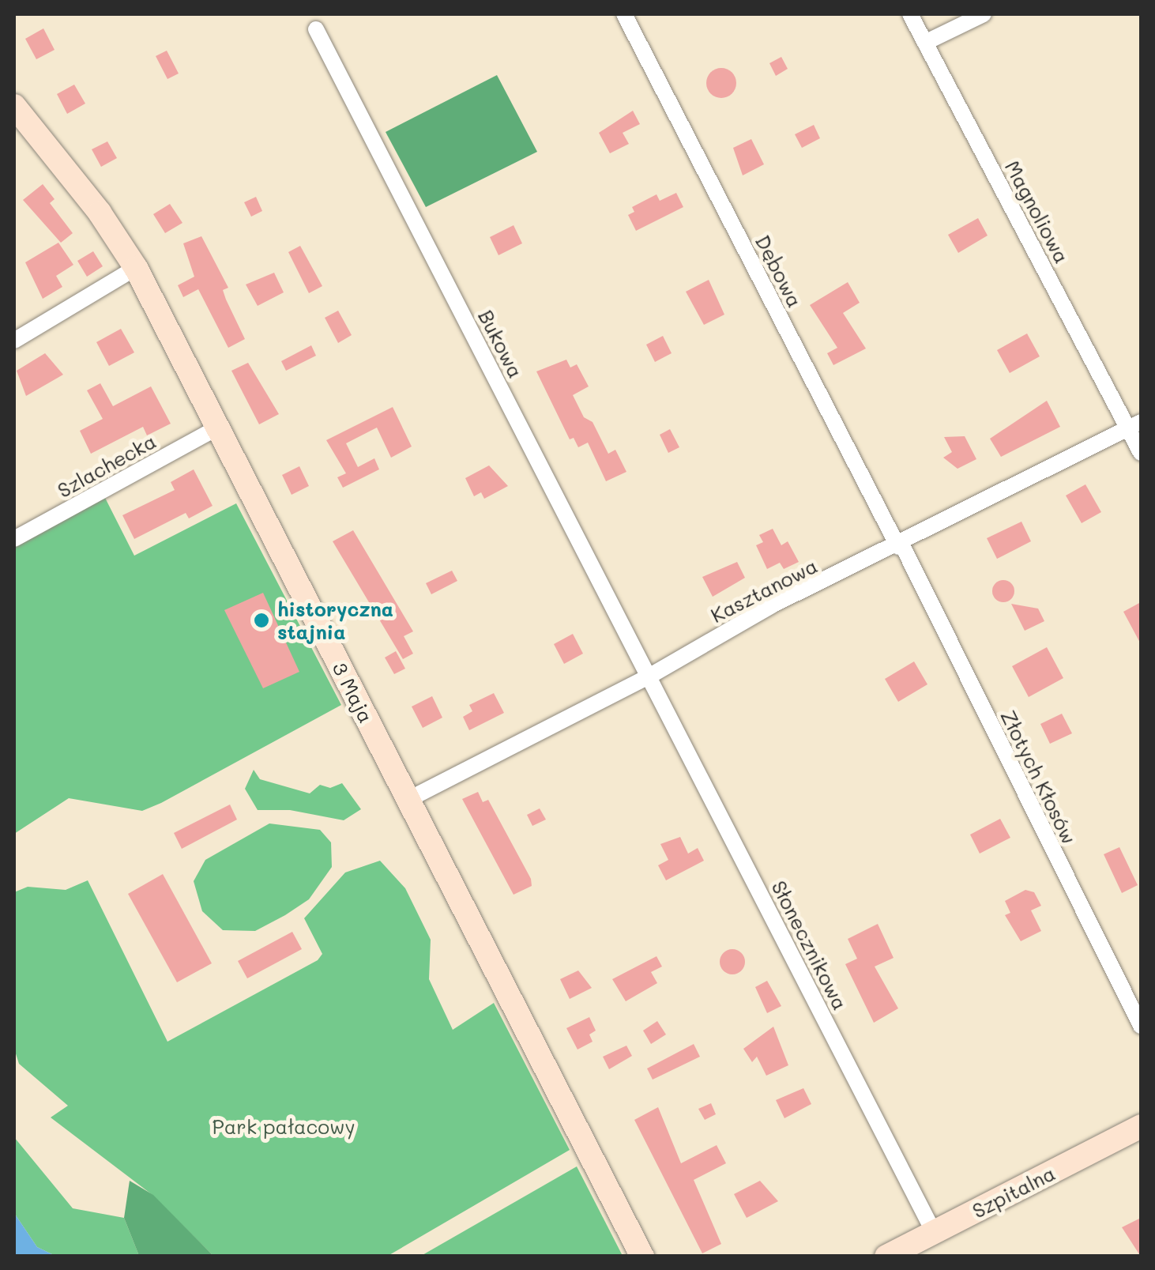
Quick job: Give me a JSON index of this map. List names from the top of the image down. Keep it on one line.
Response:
{"streets":{"street":["Magnoliowa","Dębowa","Bukowa","Szlachecka","Kasztanowa","3 Maja","Złotych Kłosów","Słonecznikowa","Szpitalna"]},"crossings":[["Magnoliowa","Kasztanowa"],["Dębowa","Kasztanowa"],["Dębowa","Złotych Kłosów"],["Bukowa","Kasztanowa"],["Bukowa","Słonecznikowa"],["Szlachecka","3 Maja"],["Kasztanowa","3 Maja"],["Kasztanowa","Złotych Kłosów"],["Kasztanowa","Słonecznikowa"],["Słonecznikowa","Szpitalna"]],"parks":["Park pałacowy"],"places":["historyczna stajnia"]}
